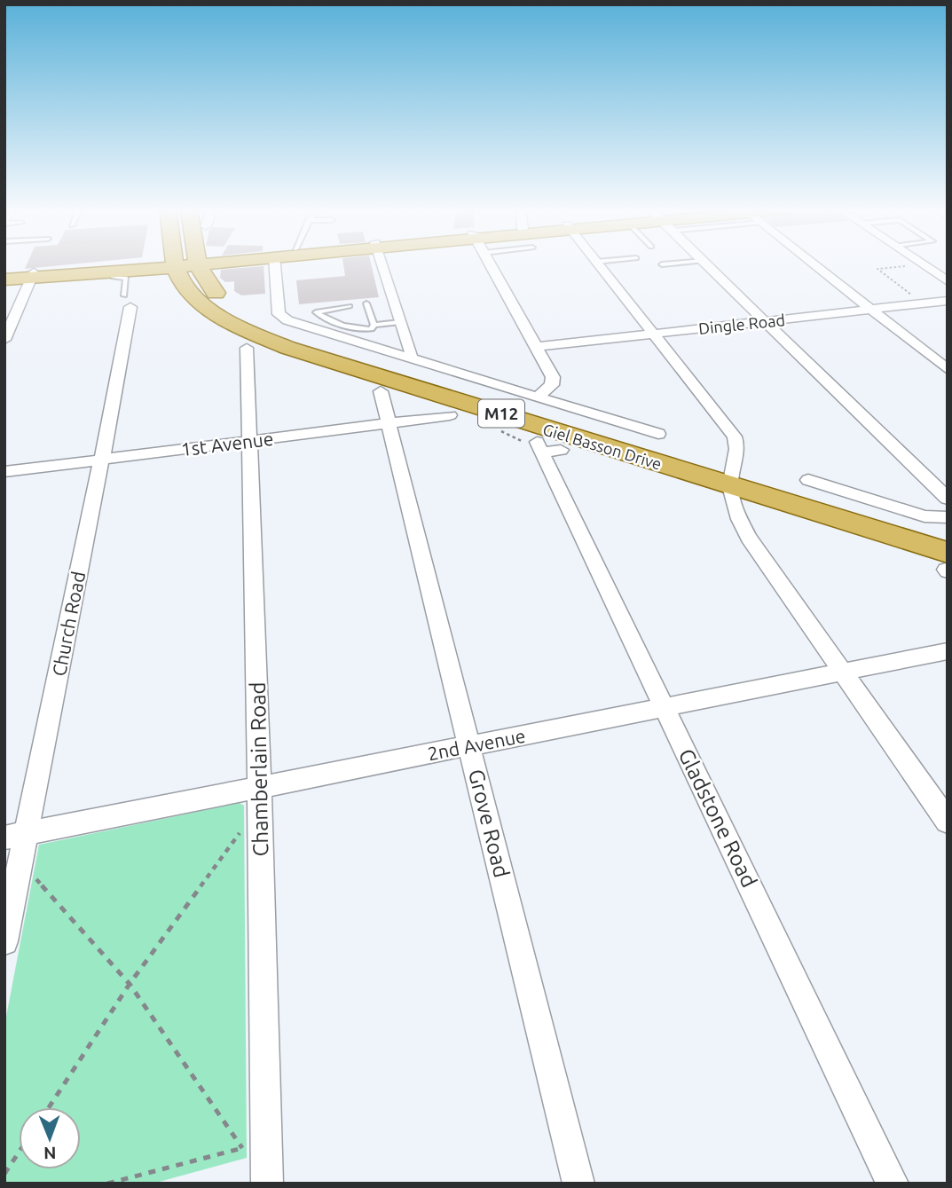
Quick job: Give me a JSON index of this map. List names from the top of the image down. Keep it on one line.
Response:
{"streets":{"main road":["M12","Giel Basson Drive"],"street":["Dingle Road","1st Avenue","Church Road","2nd Avenue","Chamberlain Road","Gladstone Road","Grove Road"]},"crossings":[["1st Avenue","Church Road"],["1st Avenue","Chamberlain Road"],["1st Avenue","Grove Road"],["Church Road","2nd Avenue"],["2nd Avenue","Chamberlain Road"],["2nd Avenue","Gladstone Road"],["2nd Avenue","Grove Road"]],"north":"bottom"}
